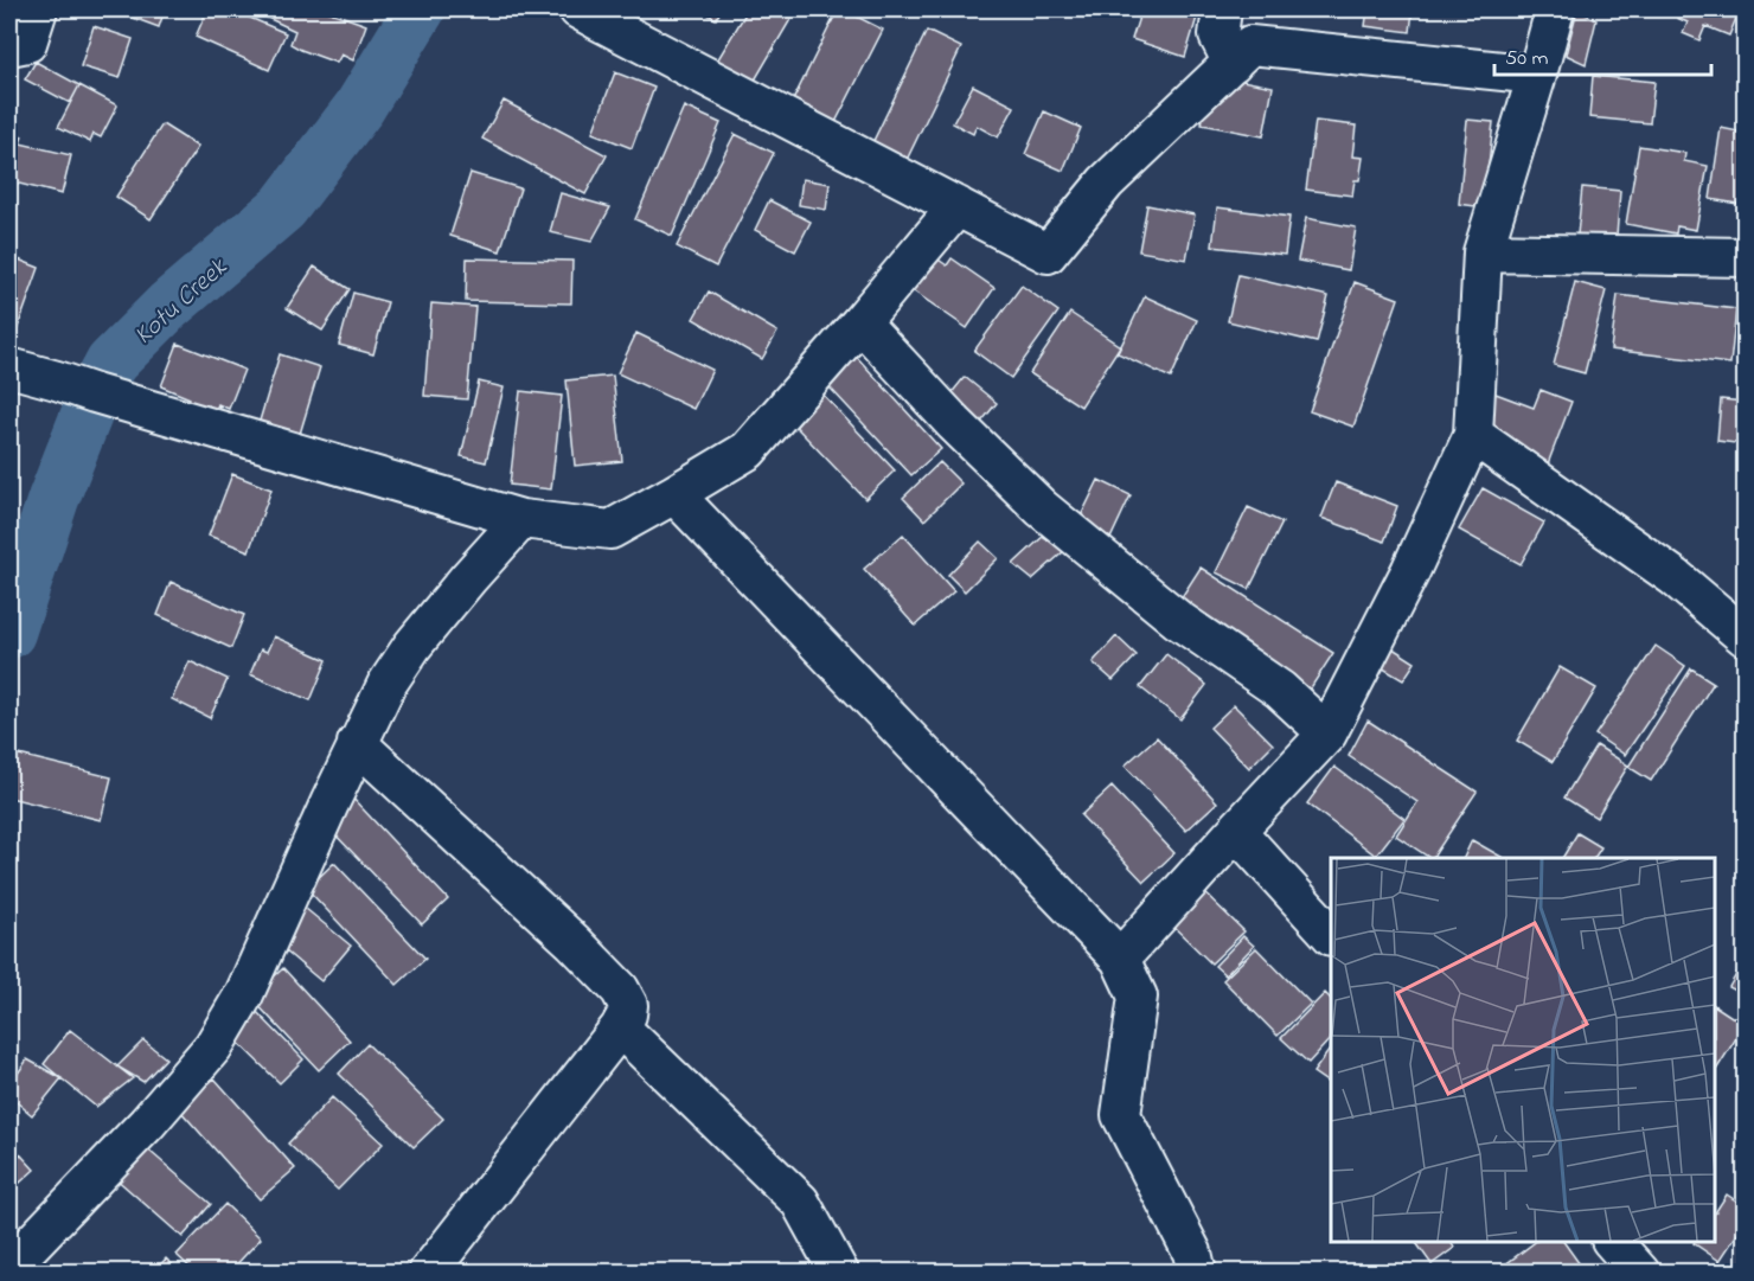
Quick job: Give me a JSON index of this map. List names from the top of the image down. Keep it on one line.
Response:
{"water":["Kotu Creek"],"scale_bar":"50 m"}
